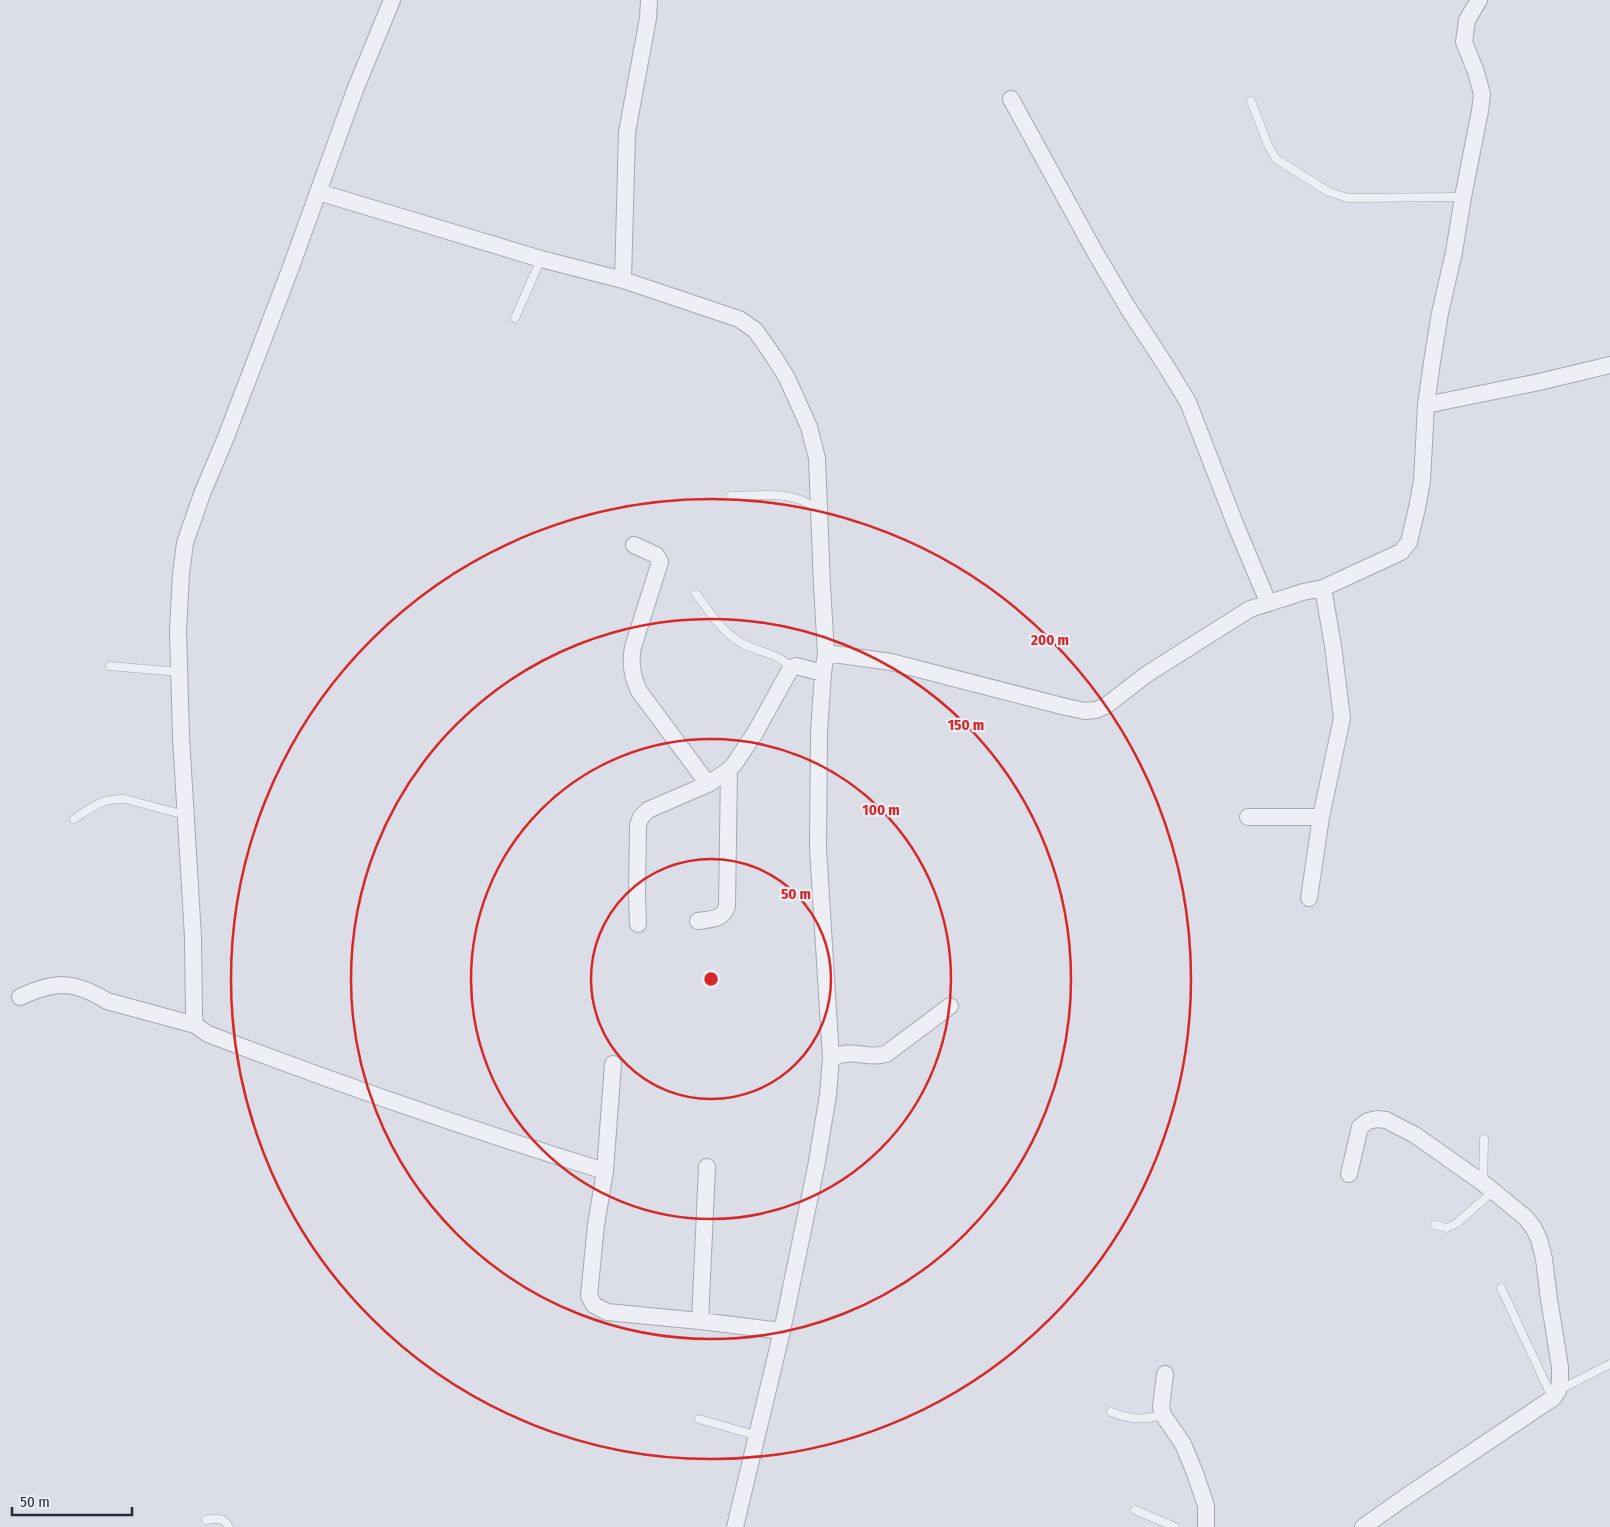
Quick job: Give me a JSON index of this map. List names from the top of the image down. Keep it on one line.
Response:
{"scale_bar":"50 m","rings":["200 m","150 m","100 m","50 m"]}
